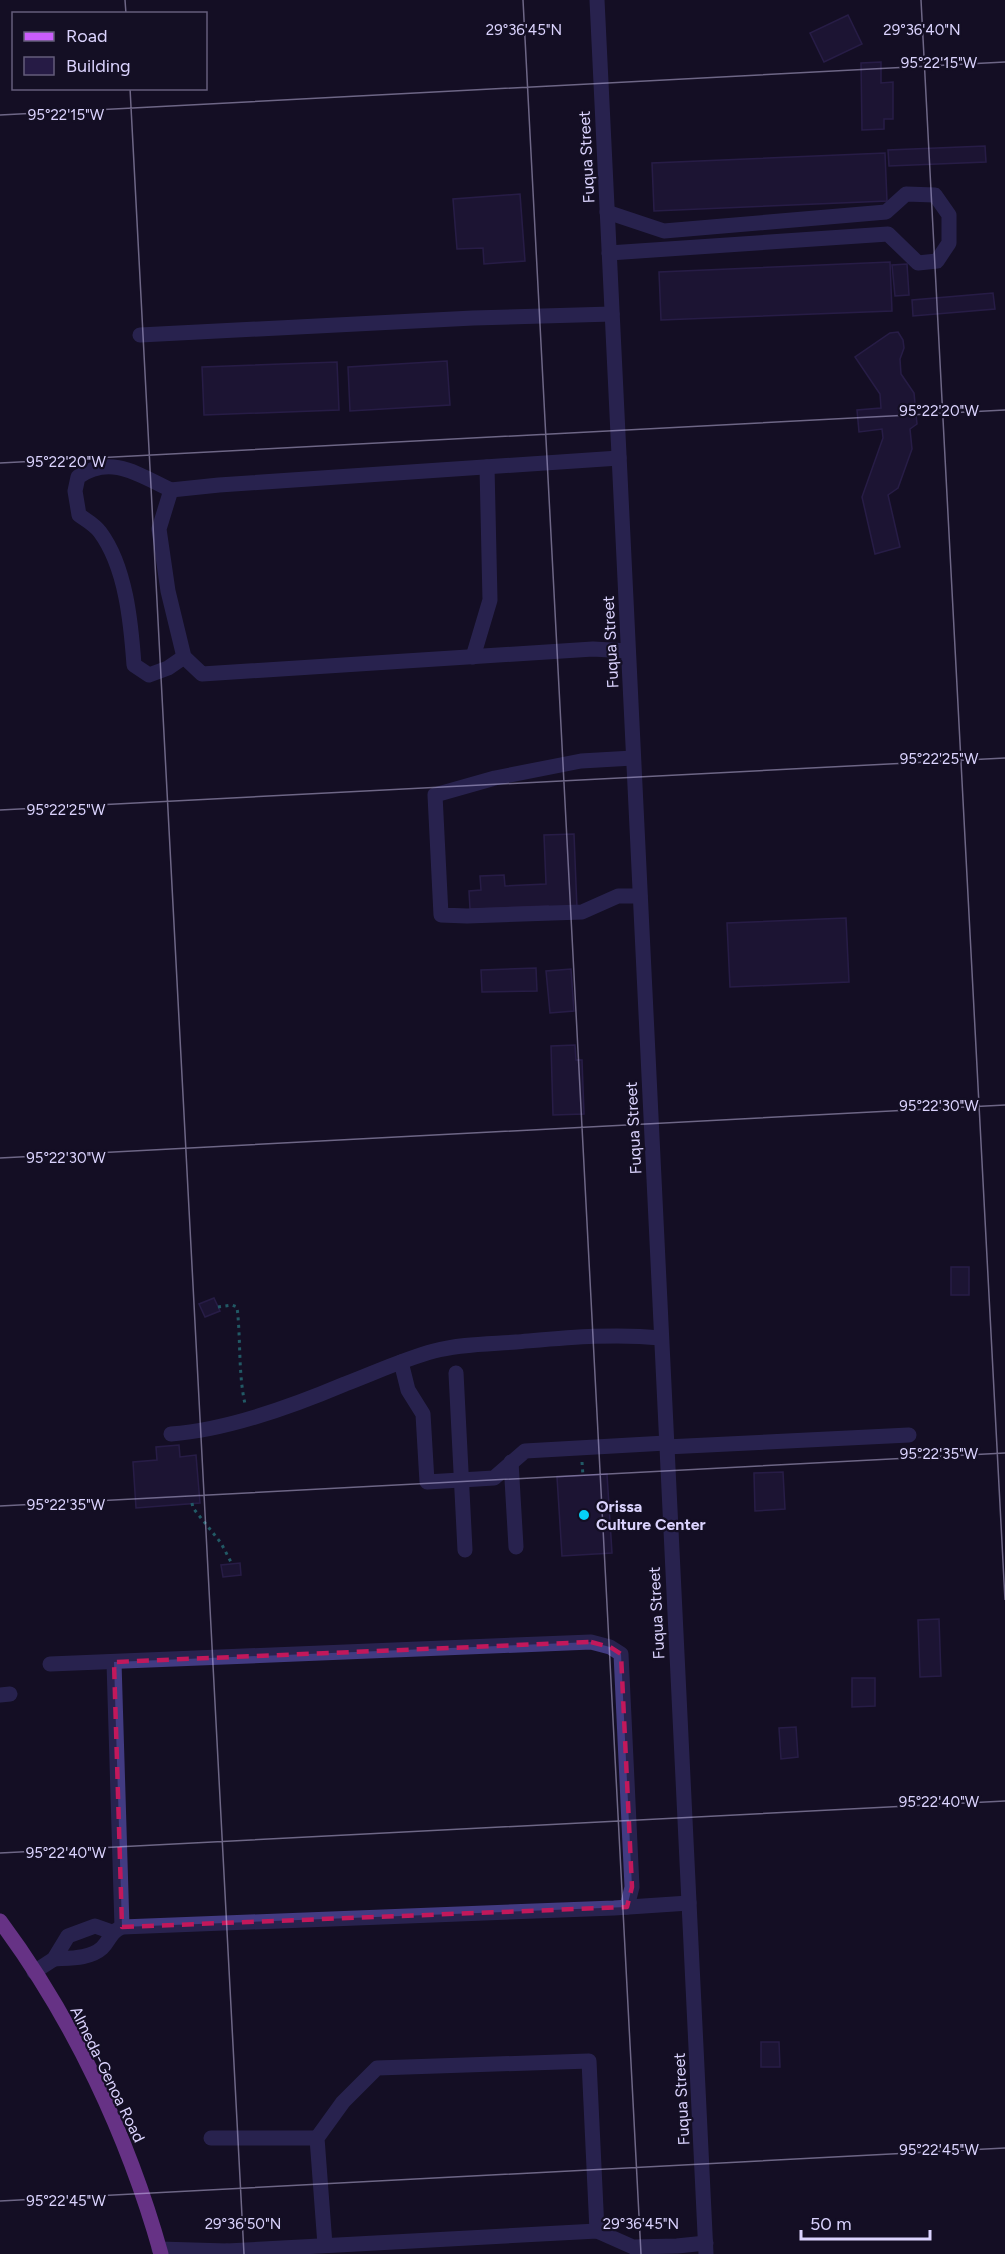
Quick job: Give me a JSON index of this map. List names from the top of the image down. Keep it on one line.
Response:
{"streets":{"main road":["Almeda-Genoa Road"],"street":["Fuqua Street"]},"places":["Orissa Culture Center"],"legend":["Road","Building"],"scale_bar":"50 m","coordinates":["29°36'45\"N","29°36'40\"N","95°22'15\"W","95°22'20\"W","95°22'25\"W","95°22'30\"W","95°22'35\"W","95°22'40\"W","95°22'45\"W","29°36'50\"N"]}
